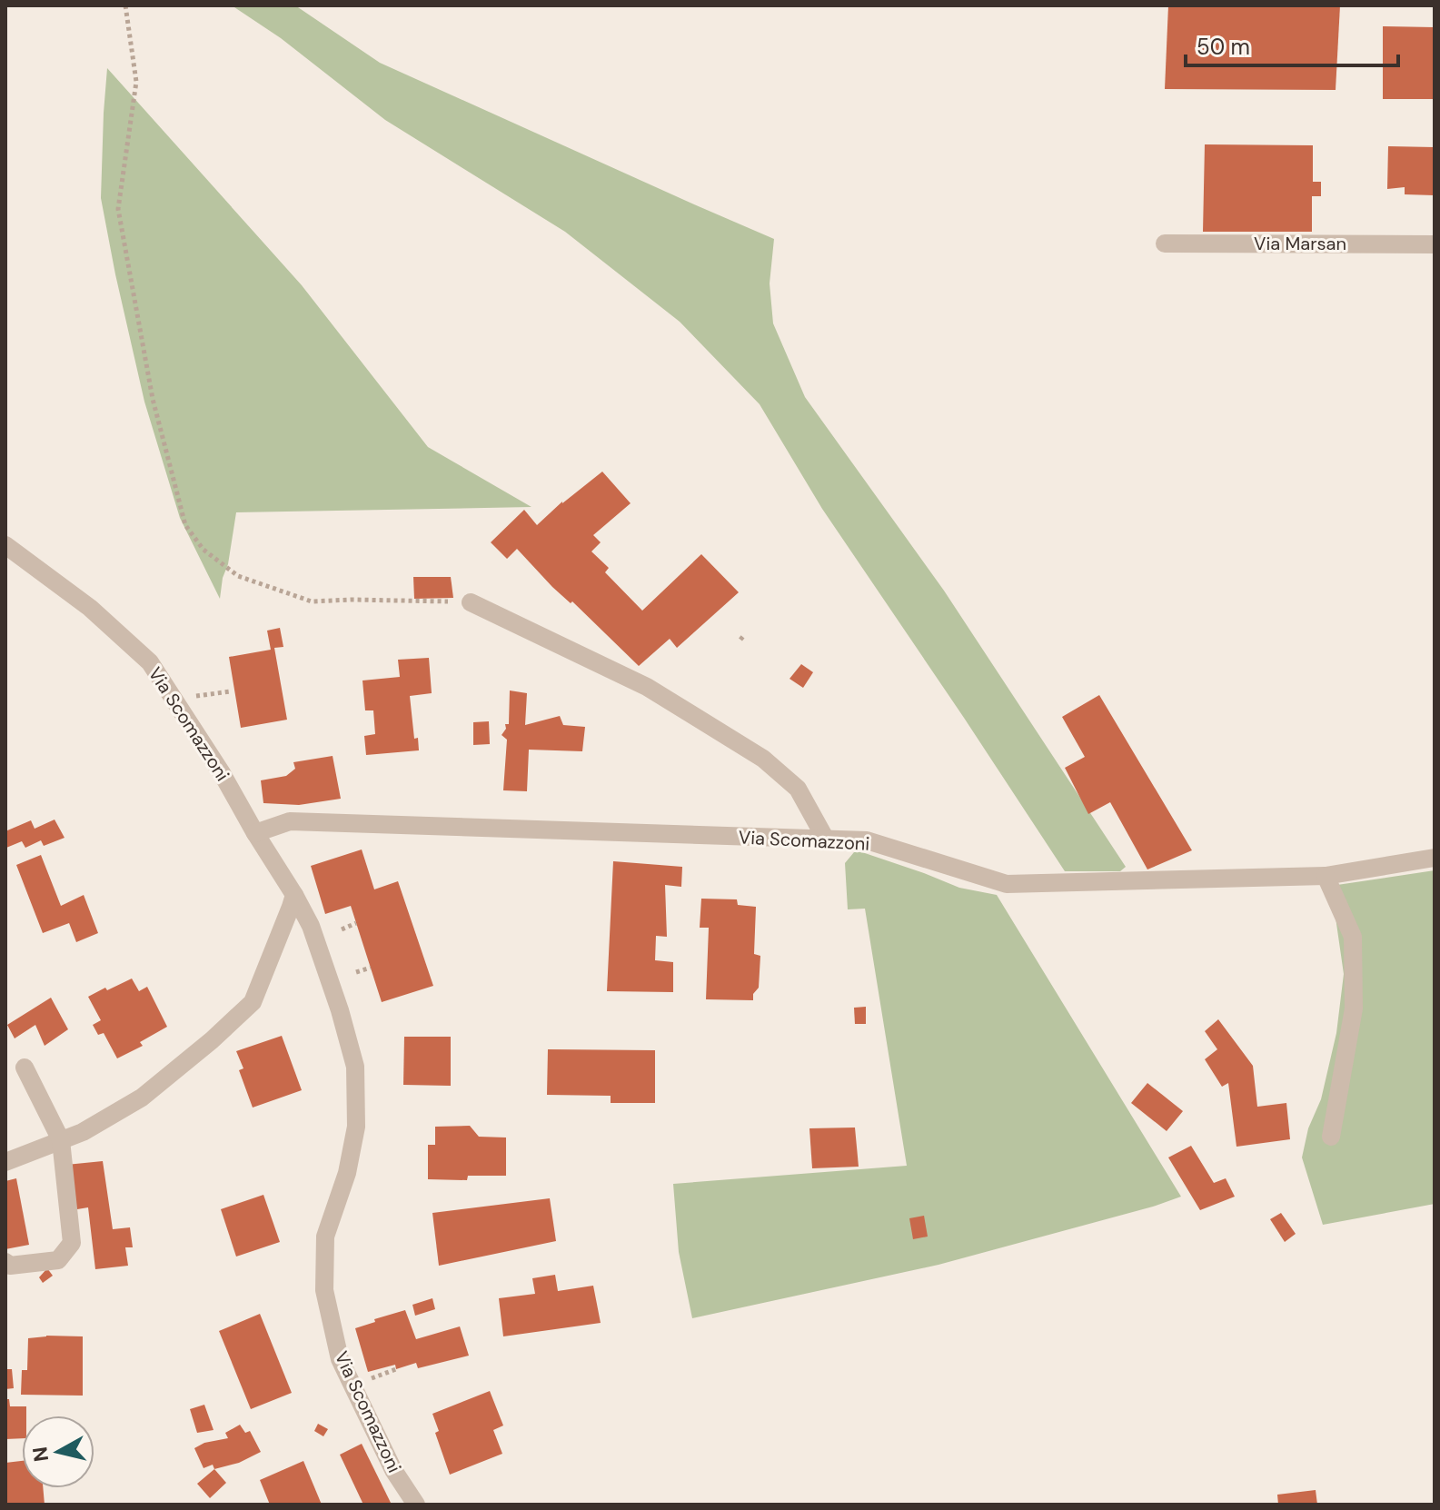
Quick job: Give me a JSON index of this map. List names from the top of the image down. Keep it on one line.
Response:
{"streets":{"street":["Via Marsan","Via Scomazzoni"]},"scale_bar":"50 m","north":"left"}
